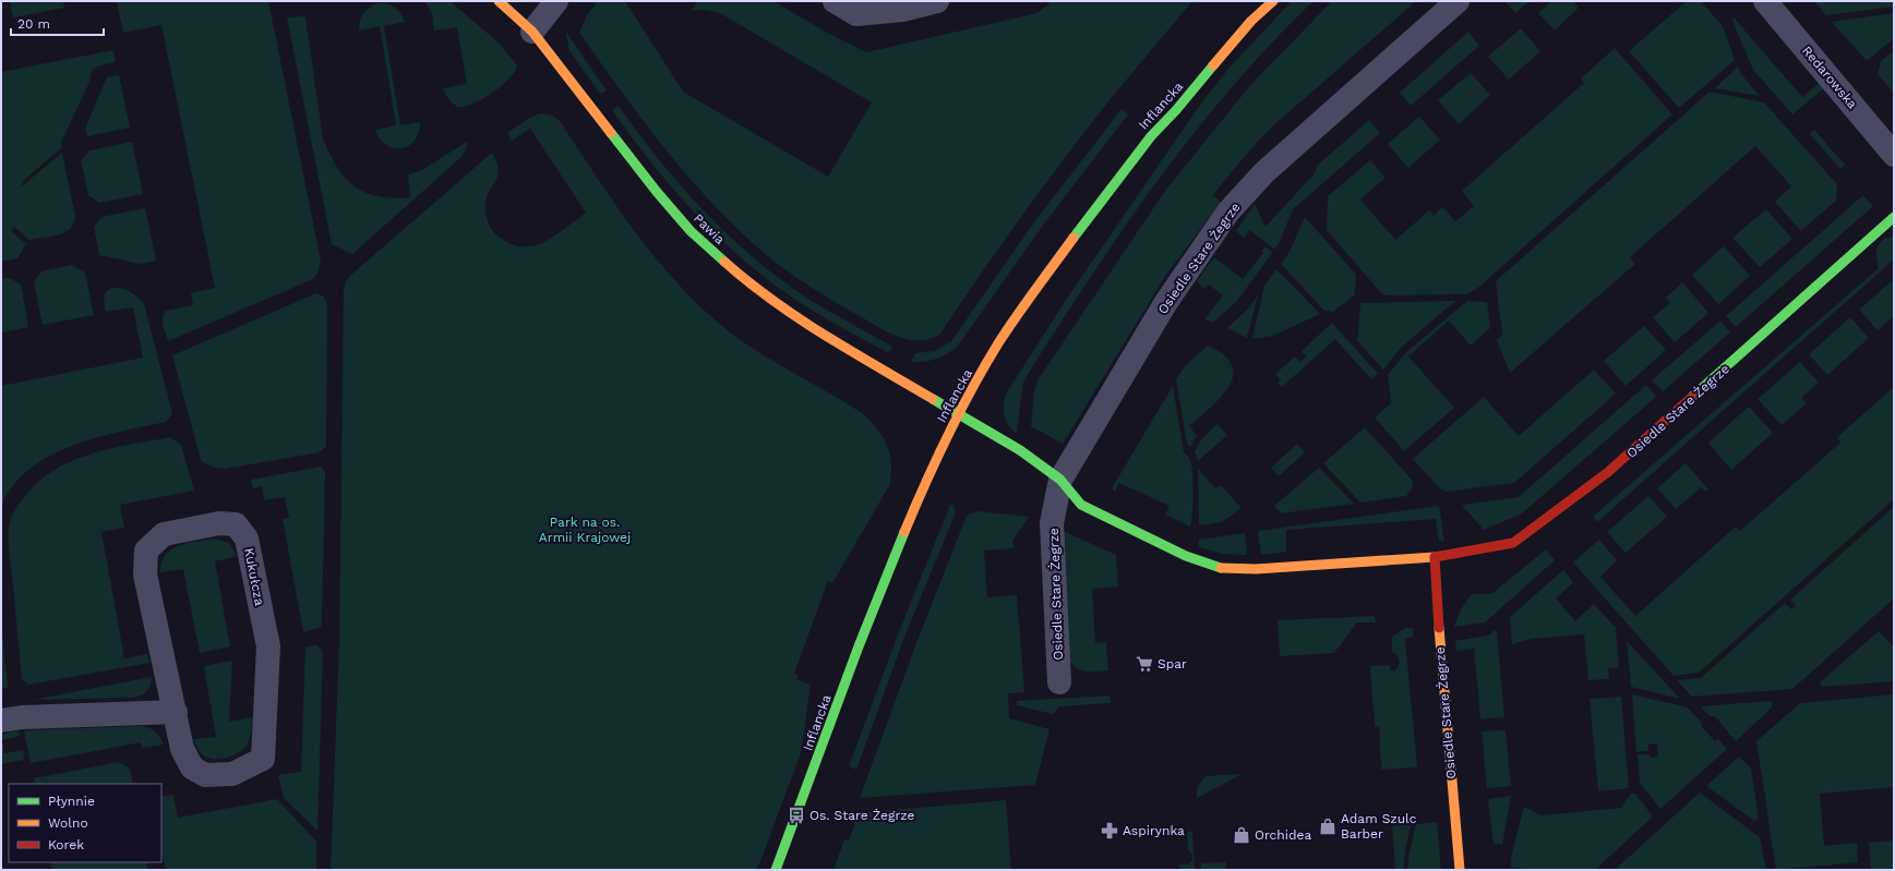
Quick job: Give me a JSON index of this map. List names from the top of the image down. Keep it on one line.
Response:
{"streets":{"street":["Redarowska","Inflancka","Pawia","Osiedle Stare Żegrze","Kukułcza"]},"crossings":[["Inflancka","Pawia"],["Inflancka","Osiedle Stare Żegrze"],["Pawia","Osiedle Stare Żegrze"]],"parks":["Park na os. Armii Krajowej"],"places":{"supermarket":["Spar"],"bus stop":["Os. Stare Żegrze"],"shop":["Adam Szulc Barber","Orchidea"],"pharmacy":["Aspirynka"]},"legend":["Płynnie","Wolno","Korek"],"scale_bar":"20 m"}
